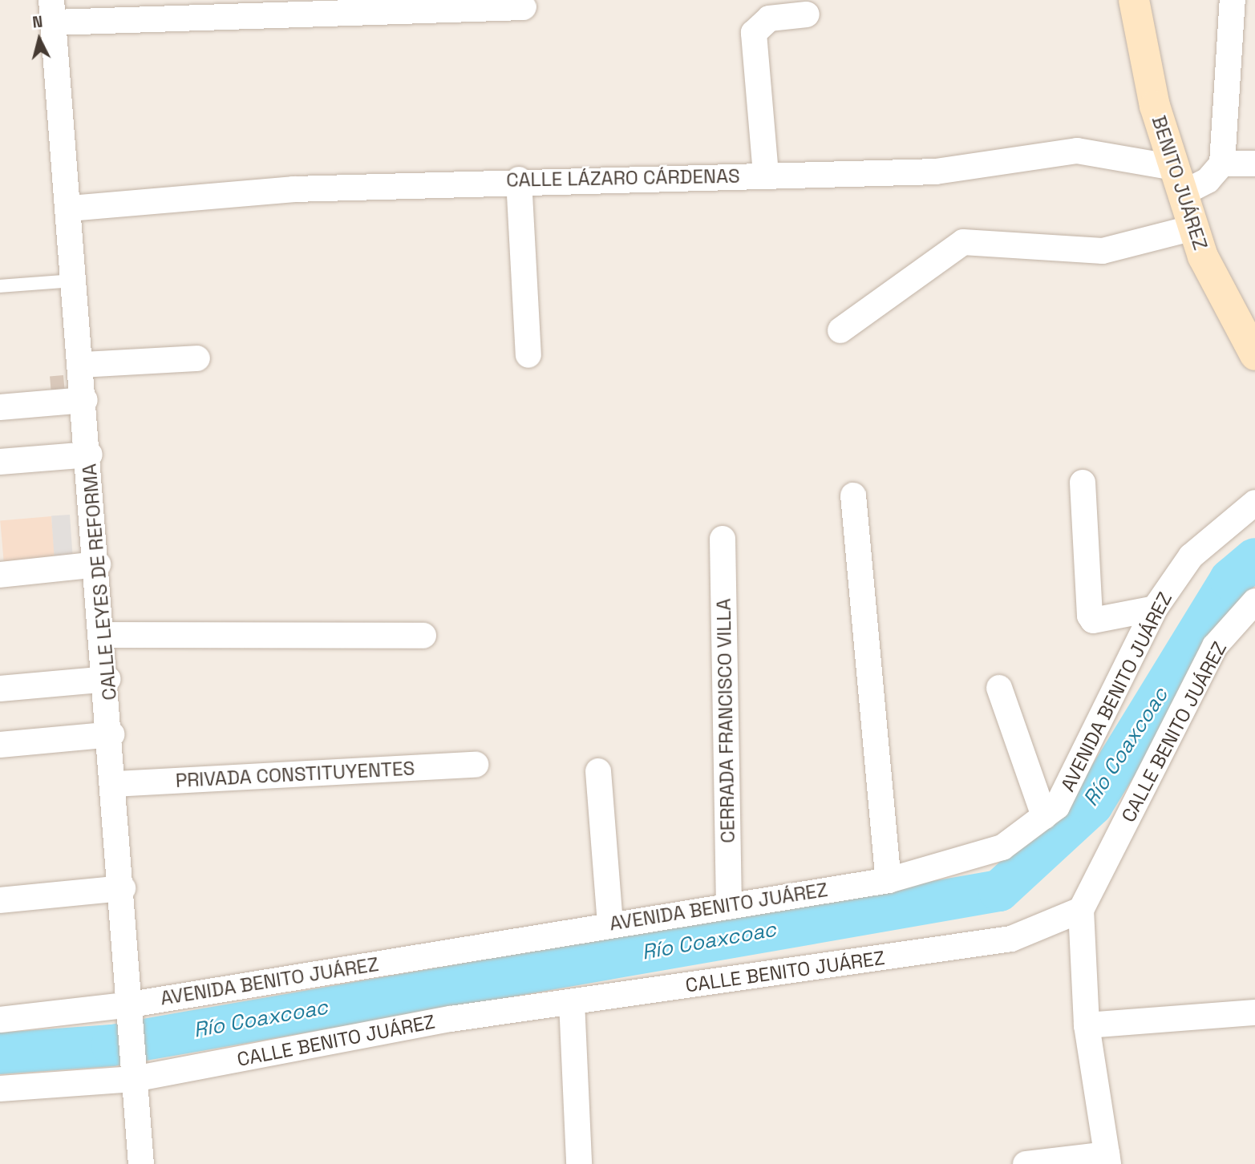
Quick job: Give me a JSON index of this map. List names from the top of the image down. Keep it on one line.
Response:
{"streets":{"street":["CALLE LÁZARO CÁRDENAS","BENITO JUÁREZ","CALLE LEYES DE REFORMA","AVENIDA BENITO JUÁREZ","CERRADA FRANCISCO VILLA","CALLE BENITO JUÁREZ","PRIVADA CONSTITUYENTES"]},"crossings":[["CALLE LÁZARO CÁRDENAS","BENITO JUÁREZ"],["CALLE LÁZARO CÁRDENAS","CALLE LEYES DE REFORMA"],["CALLE LEYES DE REFORMA","AVENIDA BENITO JUÁREZ"],["CALLE LEYES DE REFORMA","CALLE BENITO JUÁREZ"],["CALLE LEYES DE REFORMA","PRIVADA CONSTITUYENTES"],["AVENIDA BENITO JUÁREZ","CERRADA FRANCISCO VILLA"]],"water":["Río Coaxcoac"],"north":"top"}
